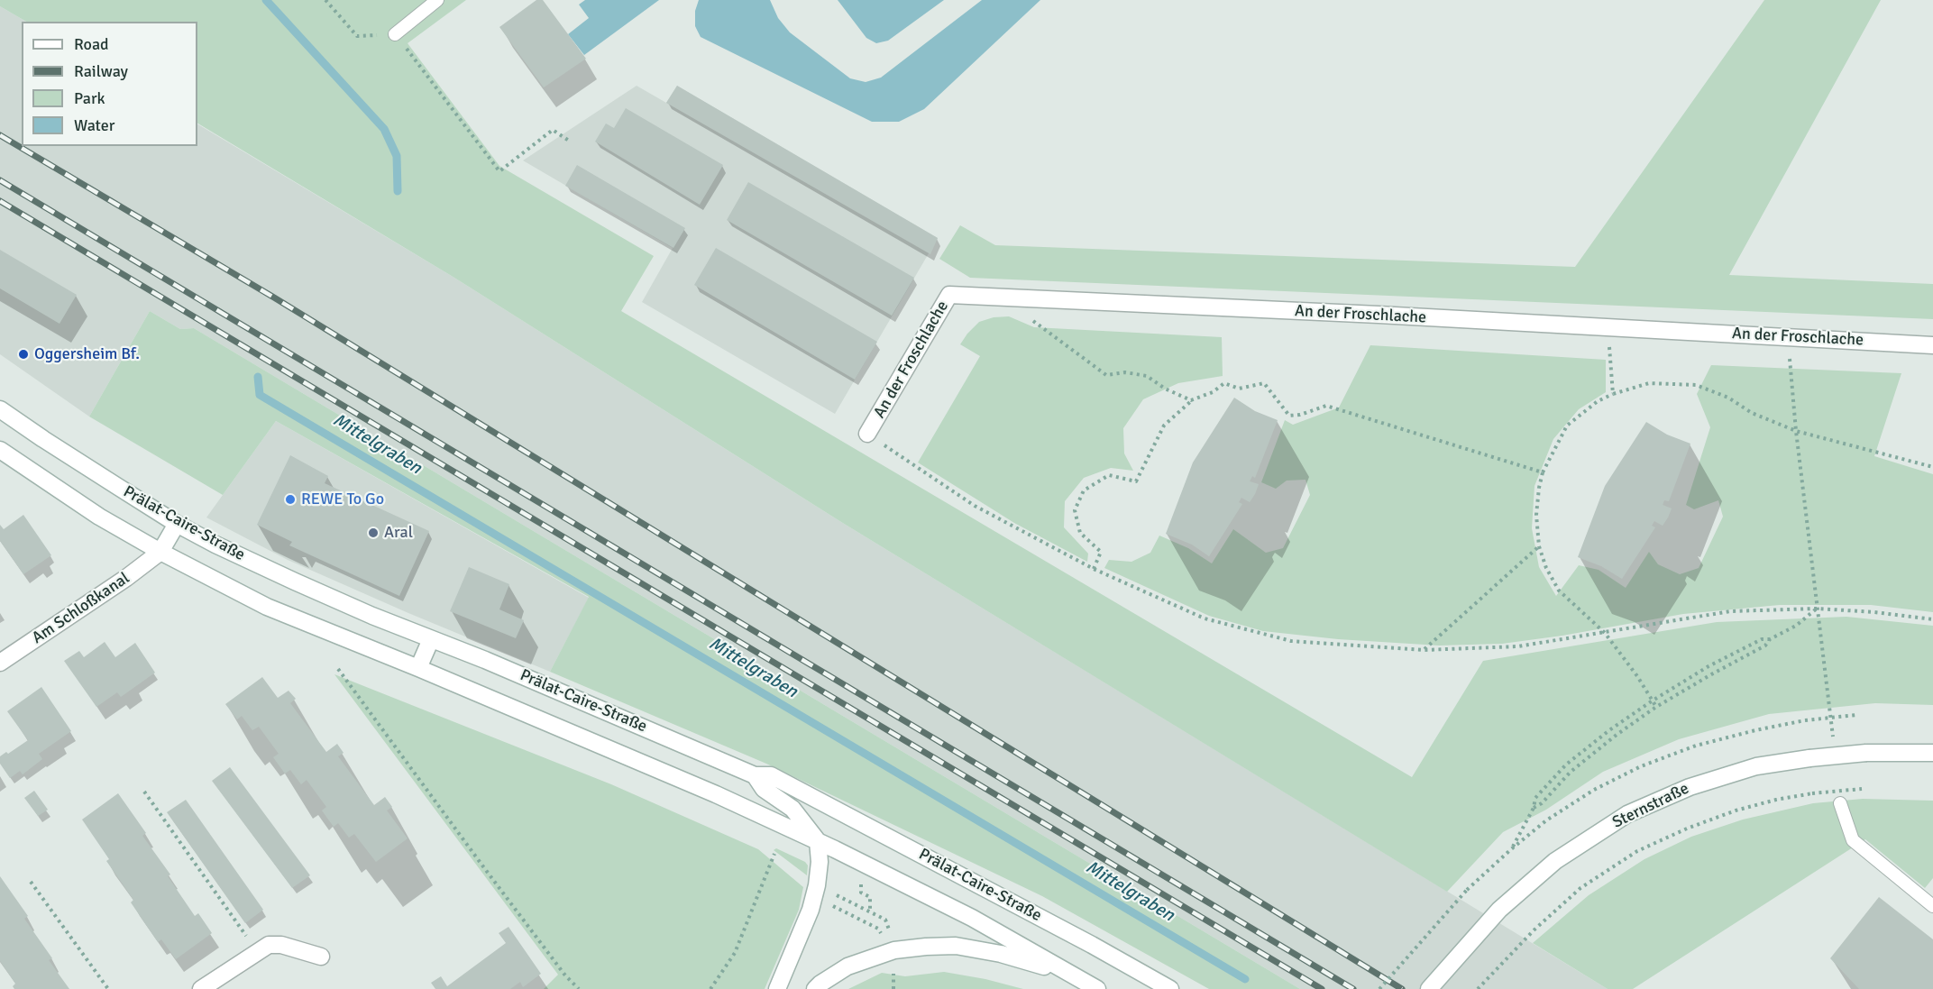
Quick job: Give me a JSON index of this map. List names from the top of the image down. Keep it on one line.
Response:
{"streets":{"street":["An der Froschlache","Prälat-Caire-Straße","Am Schloßkanal","Sternstraße"]},"crossings":[["Prälat-Caire-Straße","Am Schloßkanal"]],"water":["Mittelgraben"],"places":["Oggersheim Bf.","REWE To Go","Aral"],"legend":["Road","Railway","Park","Water"]}
